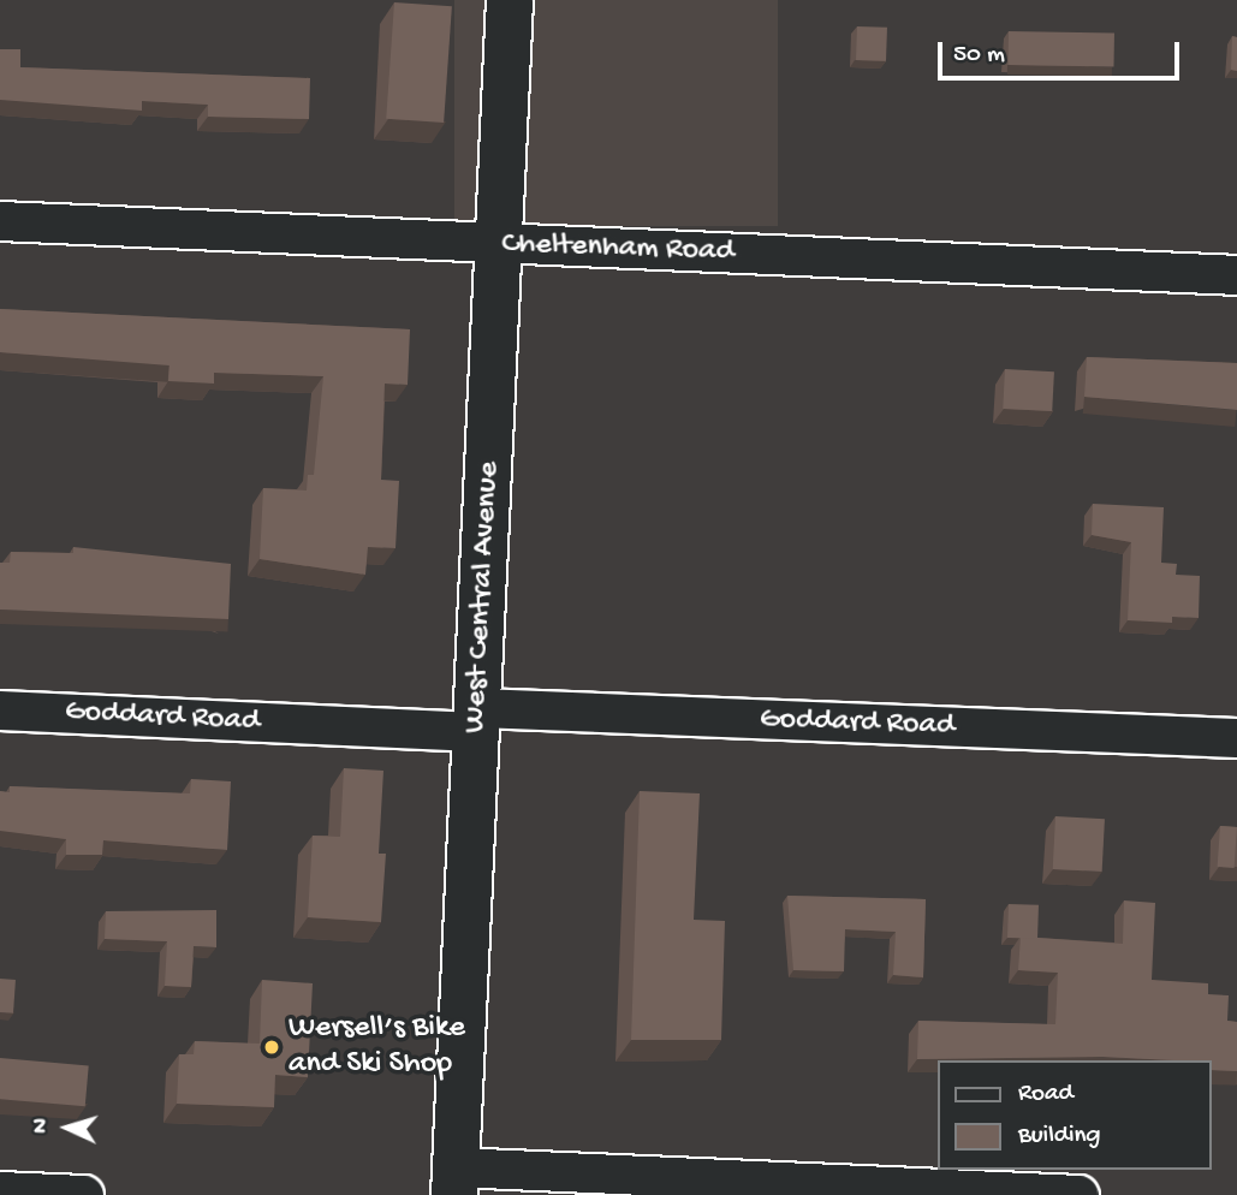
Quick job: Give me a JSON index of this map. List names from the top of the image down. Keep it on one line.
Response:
{"streets":{"main road":["West Central Avenue"],"street":["Cheltenham Road","Goddard Road"]},"crossings":[["Cheltenham Road","West Central Avenue"],["West Central Avenue","Goddard Road"]],"places":["Wersell’s Bike and Ski Shop"],"legend":["Road","Building"],"scale_bar":"50 m","north":"left"}
